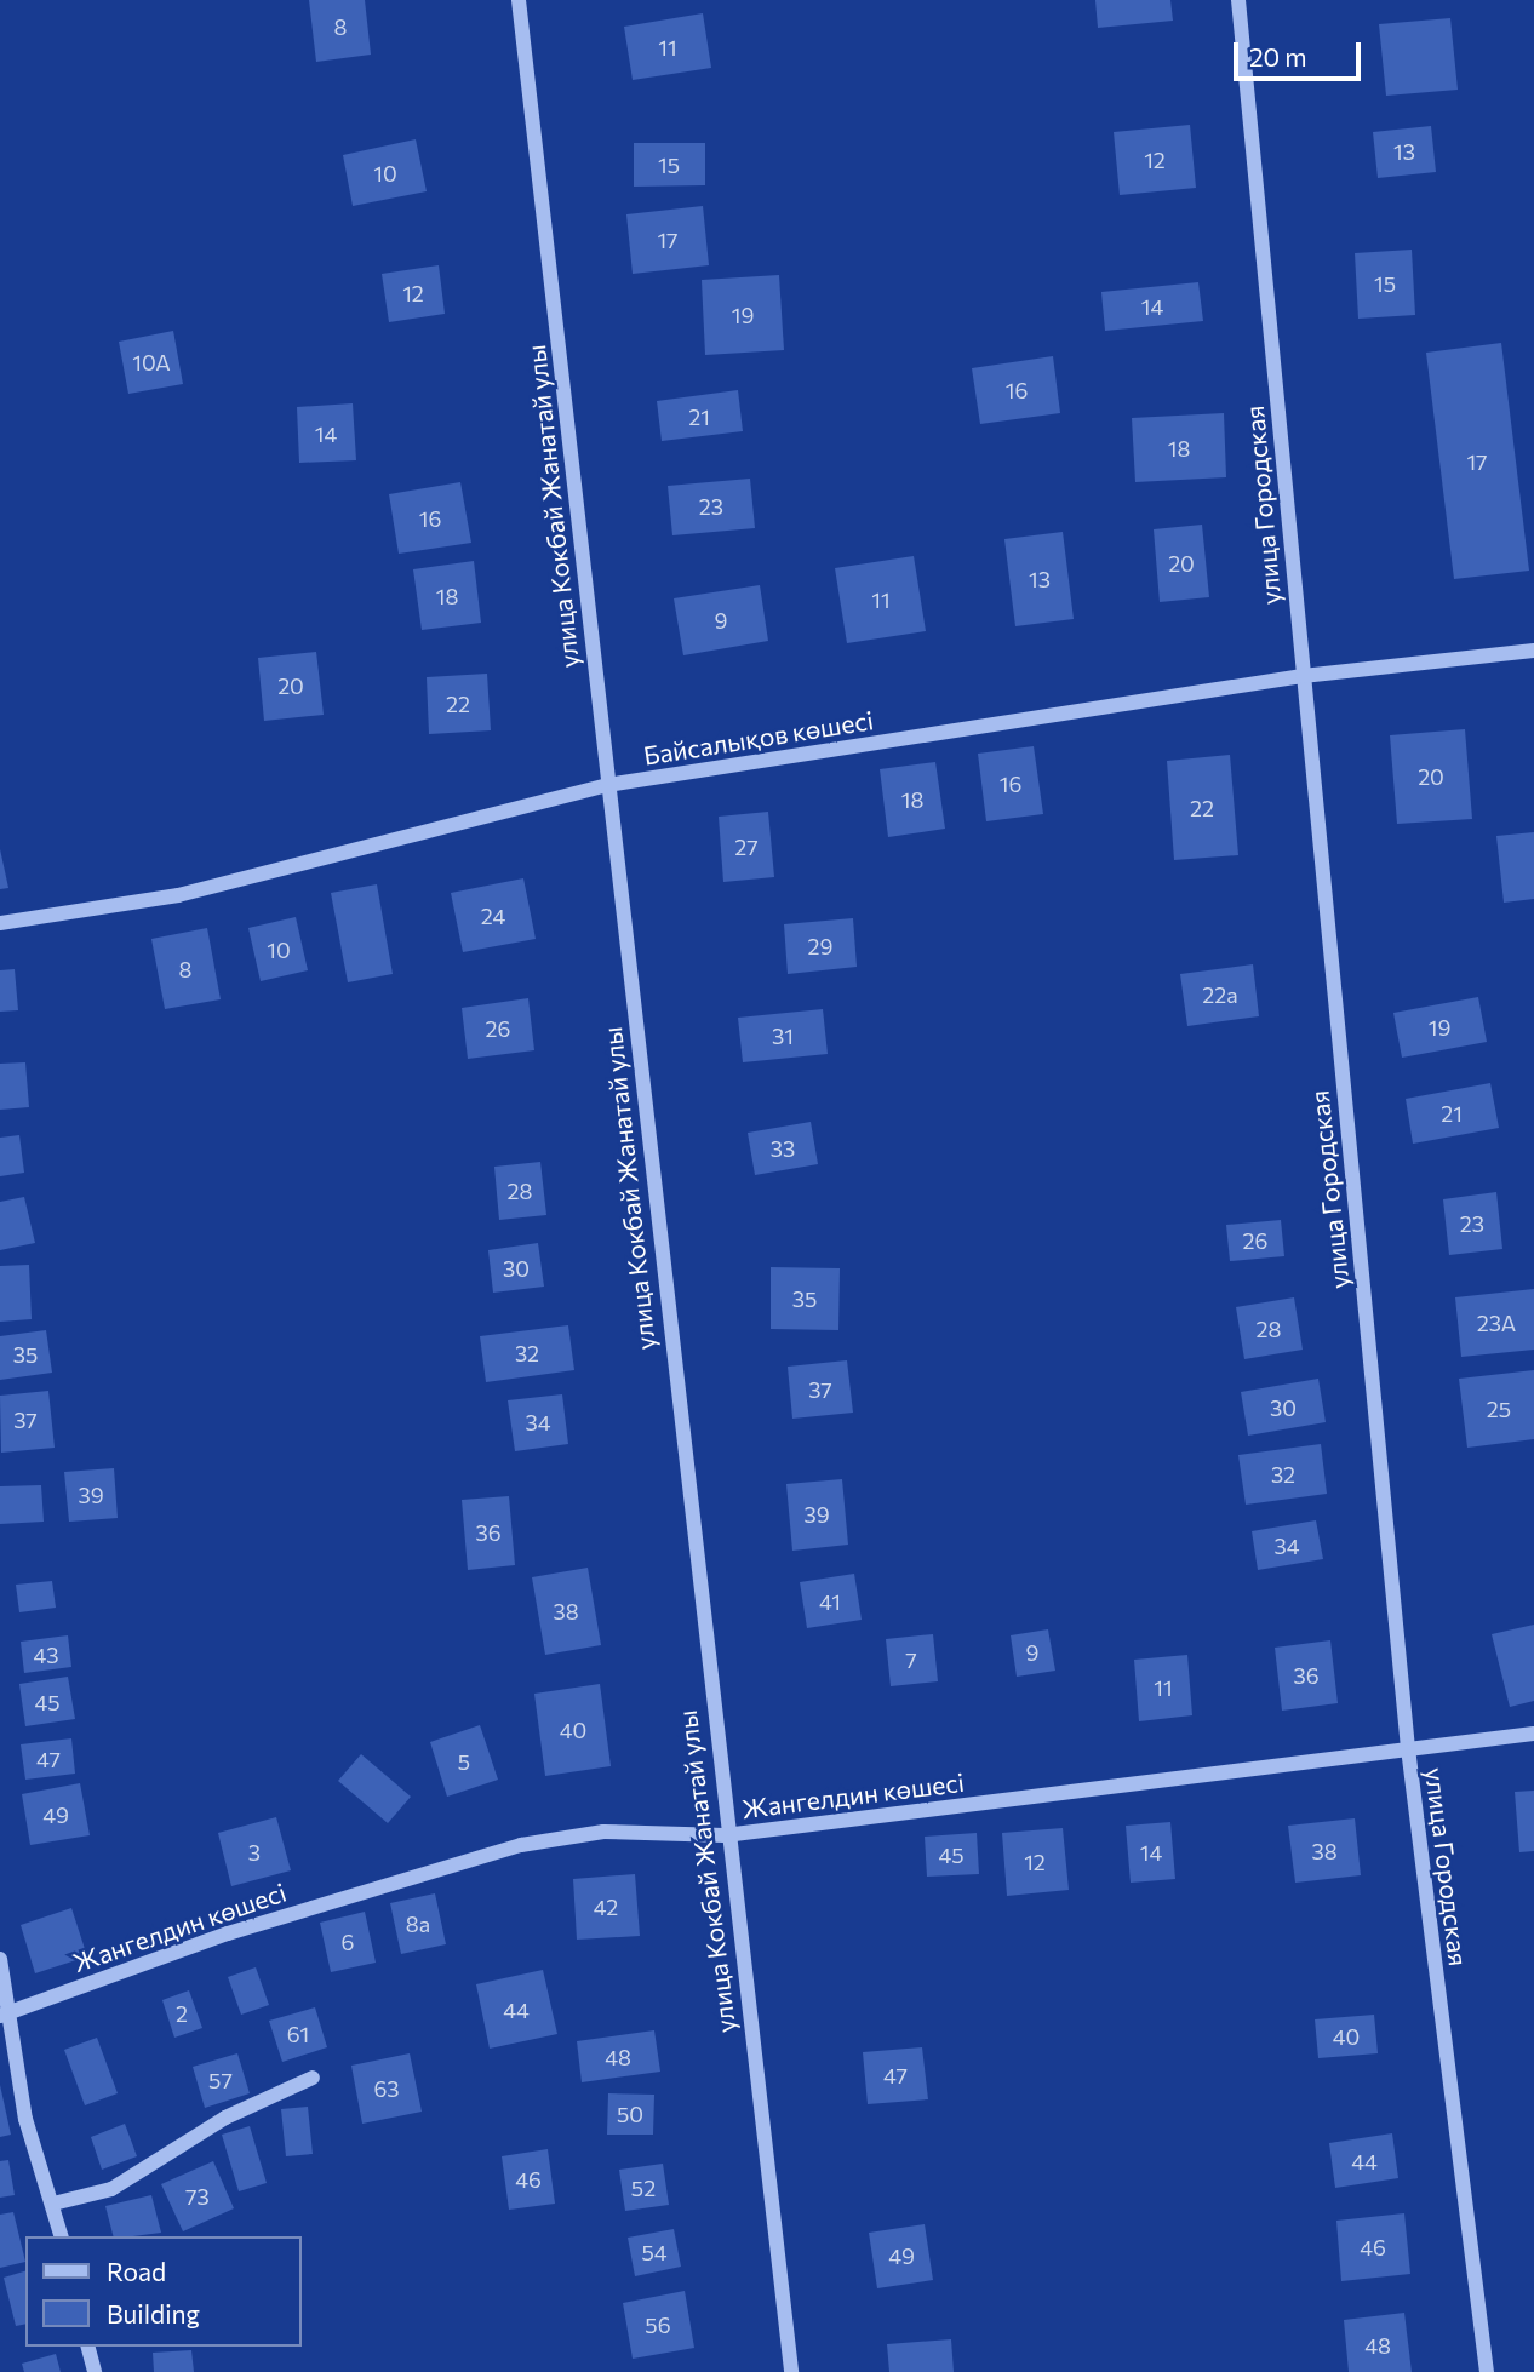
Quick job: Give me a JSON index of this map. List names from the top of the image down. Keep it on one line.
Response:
{"streets":{"street":["улица Городская","улица Кокбай Жанатай улы","Байсалықов көшесі","Жангелдин көшесі"]},"crossings":[["улица Городская","Байсалықов көшесі"],["улица Городская","Жангелдин көшесі"],["улица Кокбай Жанатай улы","Байсалықов көшесі"],["улица Кокбай Жанатай улы","Жангелдин көшесі"]],"house_numbers":["8","11","13","12","15","10","17","15","12","14","19","10А","16","21","14","18","17","23","16","20","13","18","11","9","20","22","20","16","18","22","27","24","29","10","8","22а","19","26","31","21","33","28","23","26","30","35","23А","28","32","35","37","30","25","37","34","32","39","39","36","34","41","38","9","43","7","36","11","45","40","47","5","49","38","3","14","45","12","42","8а","6","44","2","61","40","48","47","57","63","50","44","46","52","73","46","54","49","56","48"],"legend":["Road","Building"],"scale_bar":"20 m"}
